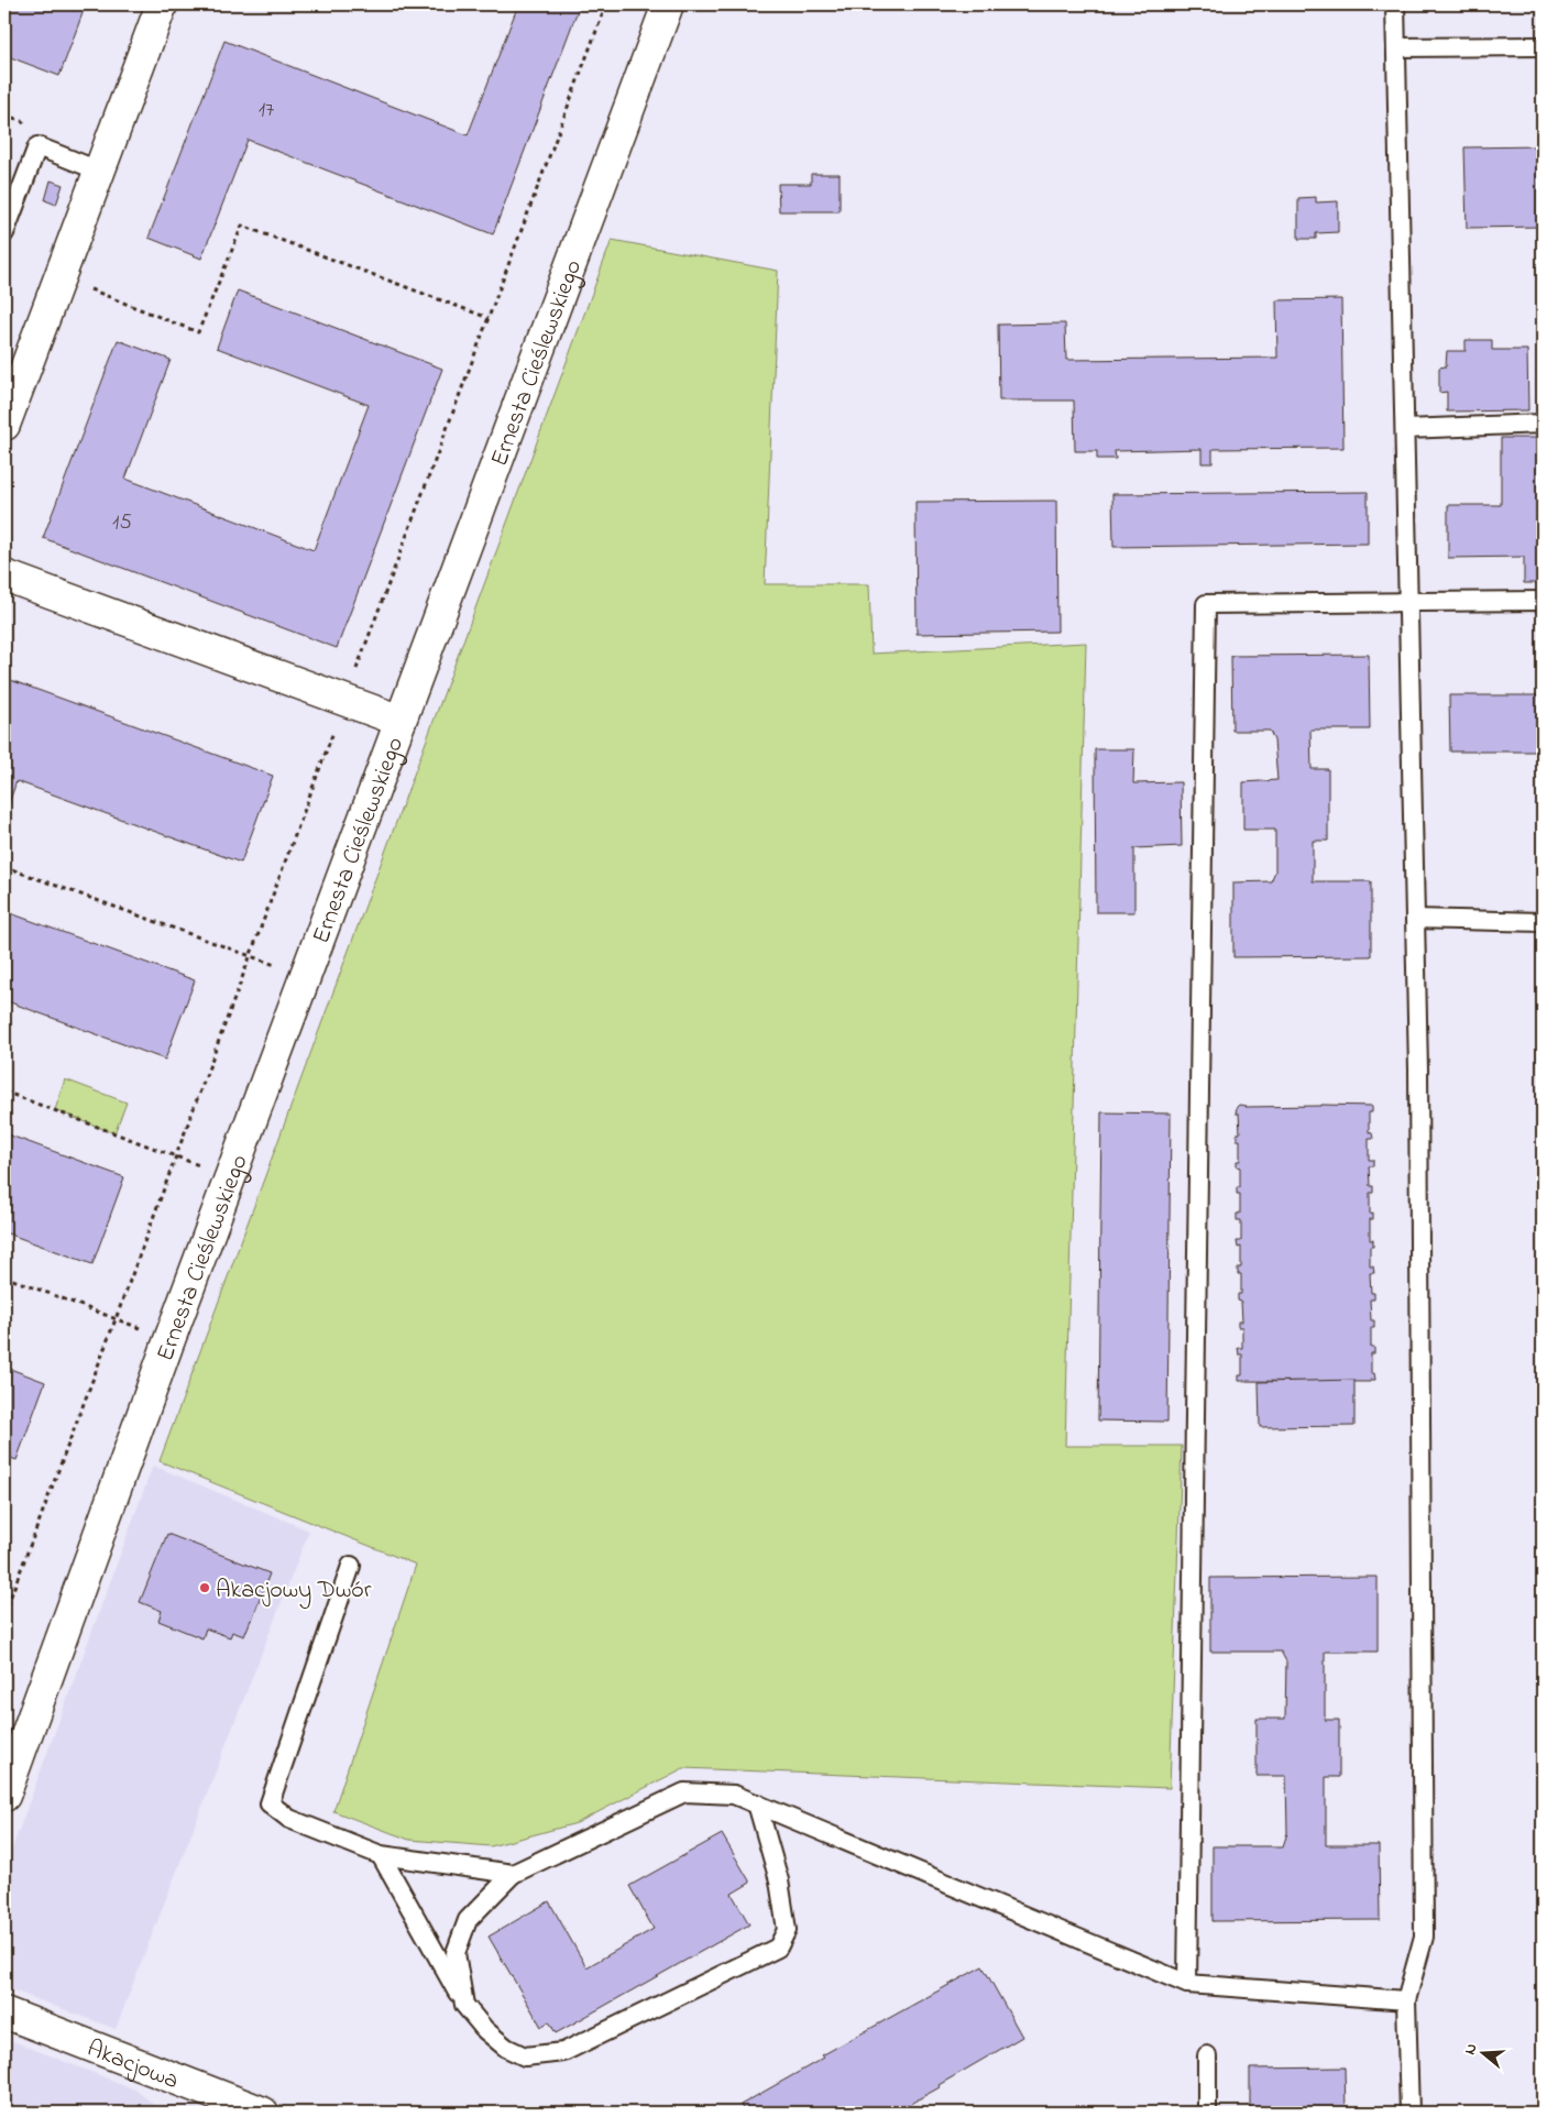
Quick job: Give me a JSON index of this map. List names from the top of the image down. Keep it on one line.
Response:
{"streets":{"street":["Ernesta Cieślewskiego","Akacjowa"]},"places":["Akacjowy Dwór"],"house_numbers":["17","15"],"north":"left"}
